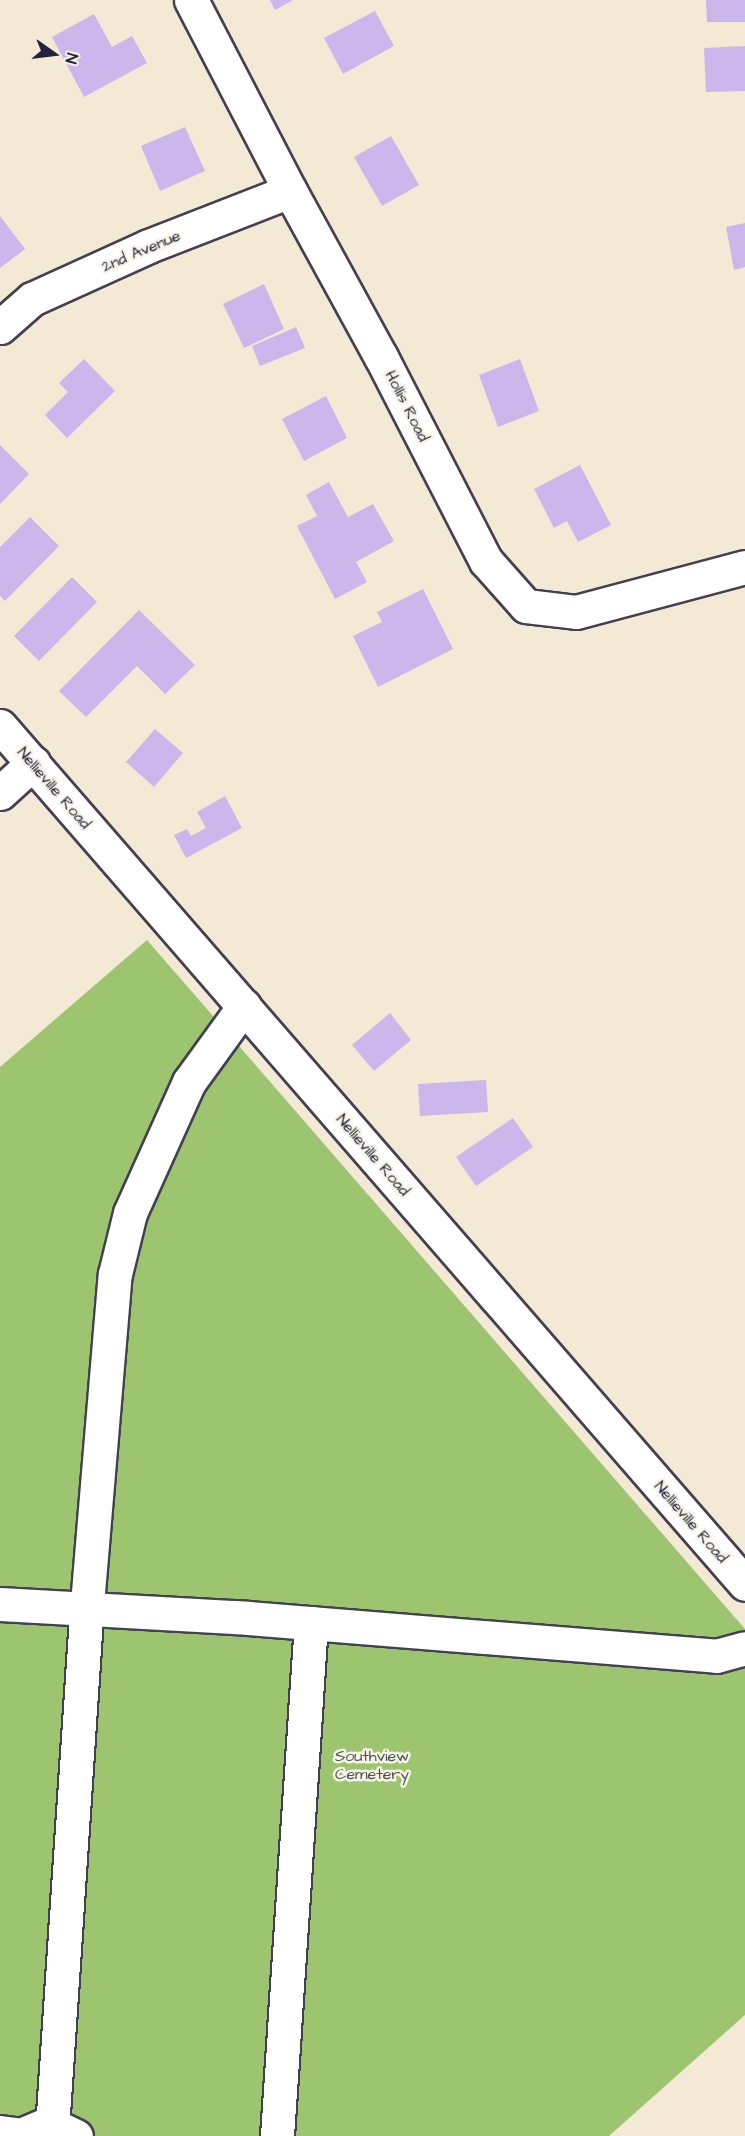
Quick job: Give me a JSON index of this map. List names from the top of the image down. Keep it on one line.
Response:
{"streets":{"street":["2nd Avenue","Hollis Road","Nellieville Road"]},"crossings":[["2nd Avenue","Hollis Road"]],"parks":["Southview Cemetery"],"north":"right"}
